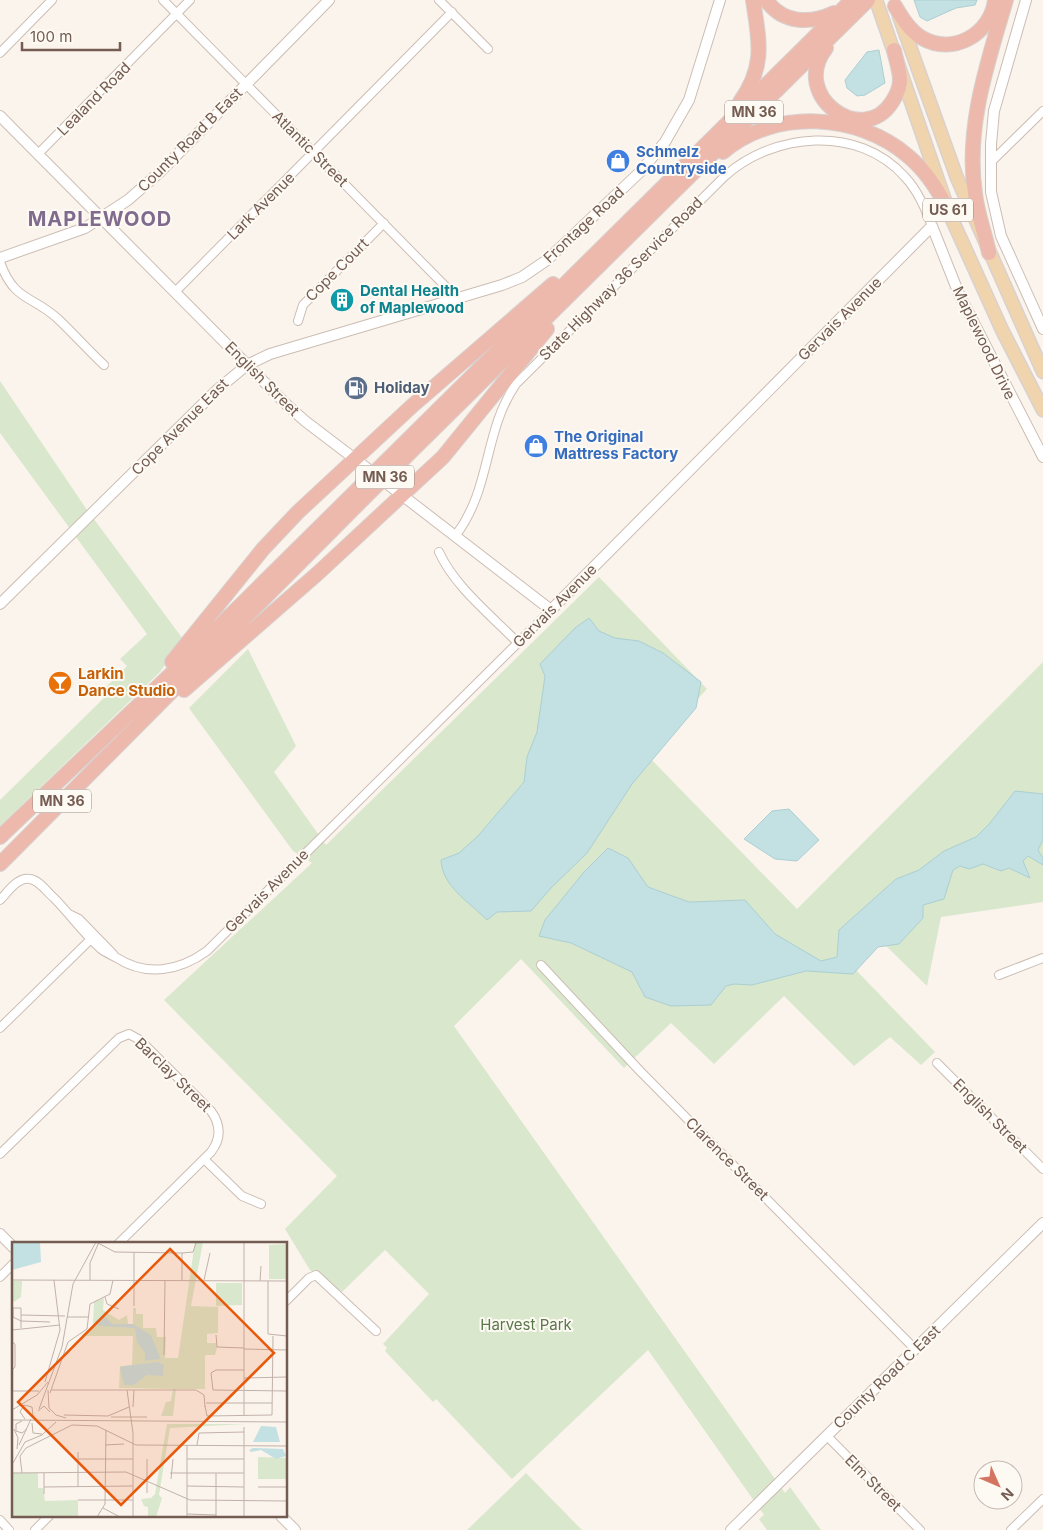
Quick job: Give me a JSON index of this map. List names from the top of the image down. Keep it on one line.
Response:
{"streets":{"highway":["MN 36"],"main road":["US 61"],"street":["Lealand Road","County Road B East","Atlantic Street","Lark Avenue","Frontage Road","Cope Court","State Highway 36 Service Road","Gervais Avenue","Maplewood Drive","English Street","Cope Avenue East","Barclay Street","Clarence Street","County Road C East","Elm Street"]},"crossings":[["Lealand Road","Atlantic Street"],["Lealand Road","English Street"],["County Road B East","Atlantic Street"],["County Road B East","English Street"],["Atlantic Street","Lark Avenue"],["Atlantic Street","Frontage Road"],["Atlantic Street","Cope Court"],["Atlantic Street","Cope Avenue East"],["Lark Avenue","English Street"],["Frontage Road","Cope Avenue East"],["State Highway 36 Service Road","Gervais Avenue"],["State Highway 36 Service Road","Maplewood Drive"],["State Highway 36 Service Road","English Street"],["Gervais Avenue","Maplewood Drive"],["Gervais Avenue","English Street"],["English Street","Cope Avenue East"],["Clarence Street","County Road C East"],["County Road C East","Elm Street"]],"districts":["MAPLEWOOD"],"parks":["Harvest Park"],"places":{"shop":["Schmelz Countryside","The Original Mattress Factory"],"building":["Dental Health of Maplewood"],"fuel station":["Holiday"],"bar":["Larkin Dance Studio"]},"scale_bar":"100 m","north":"bottom right"}
